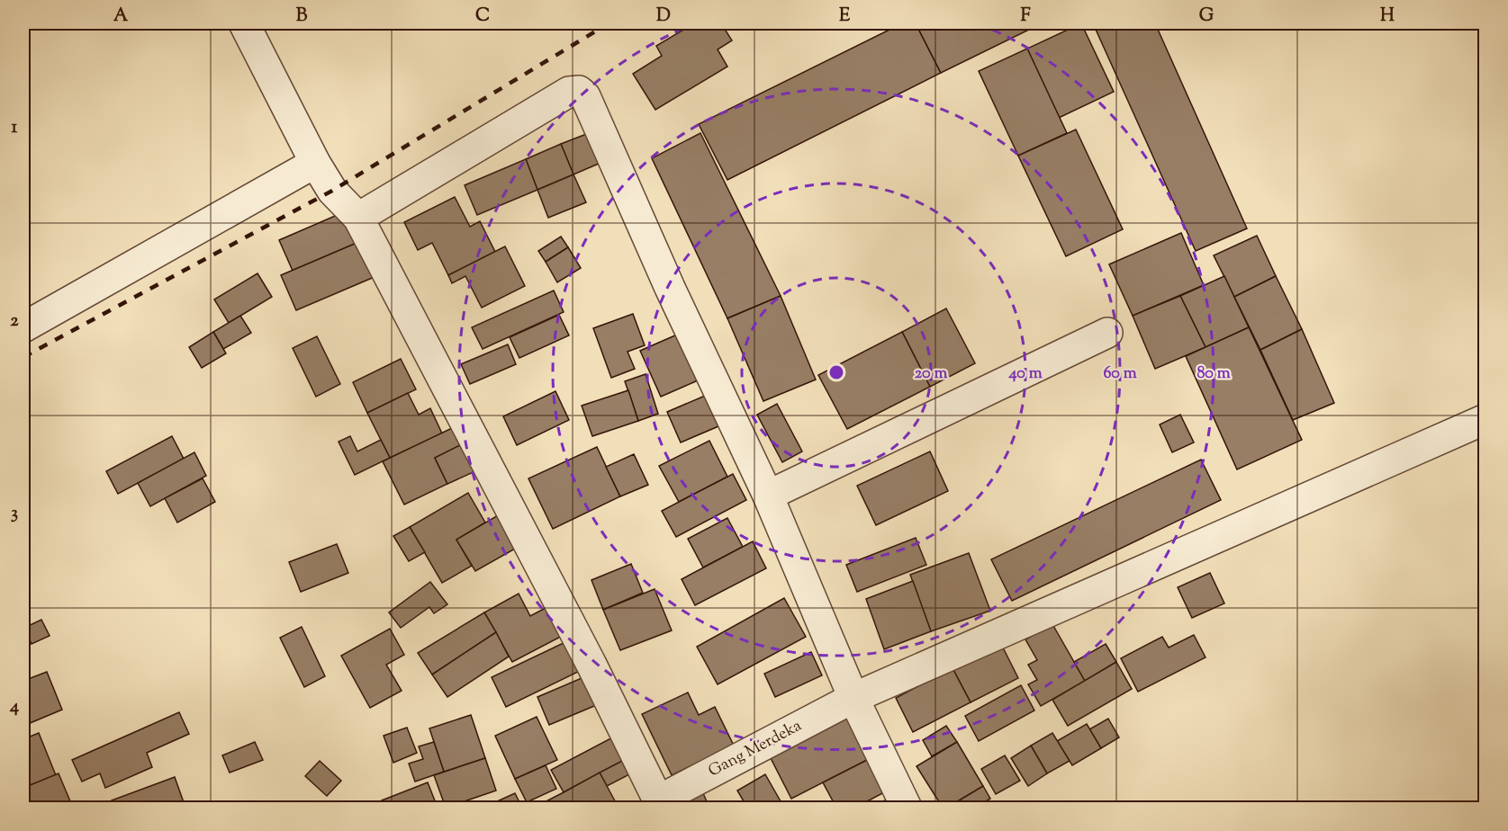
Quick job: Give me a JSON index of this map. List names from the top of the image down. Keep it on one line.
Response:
{"streets":{"street":["Gang Merdeka"]},"grid":{"columns":["A","B","C","D","E","F","G","H"],"rows":["1","2","3","4"]},"rings":["20 m","40 m","60 m","80 m"]}
